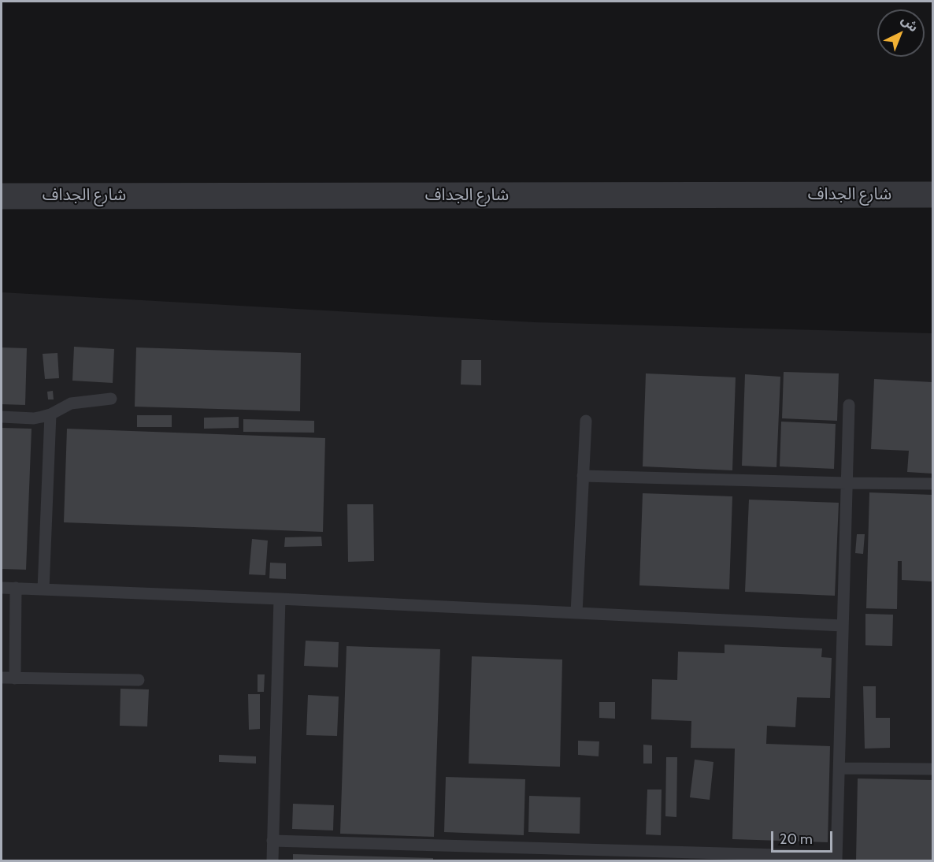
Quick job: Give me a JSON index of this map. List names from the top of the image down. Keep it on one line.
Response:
{"streets":{"street":["شارع الجداف"]},"scale_bar":"20 m","north":"top right"}
